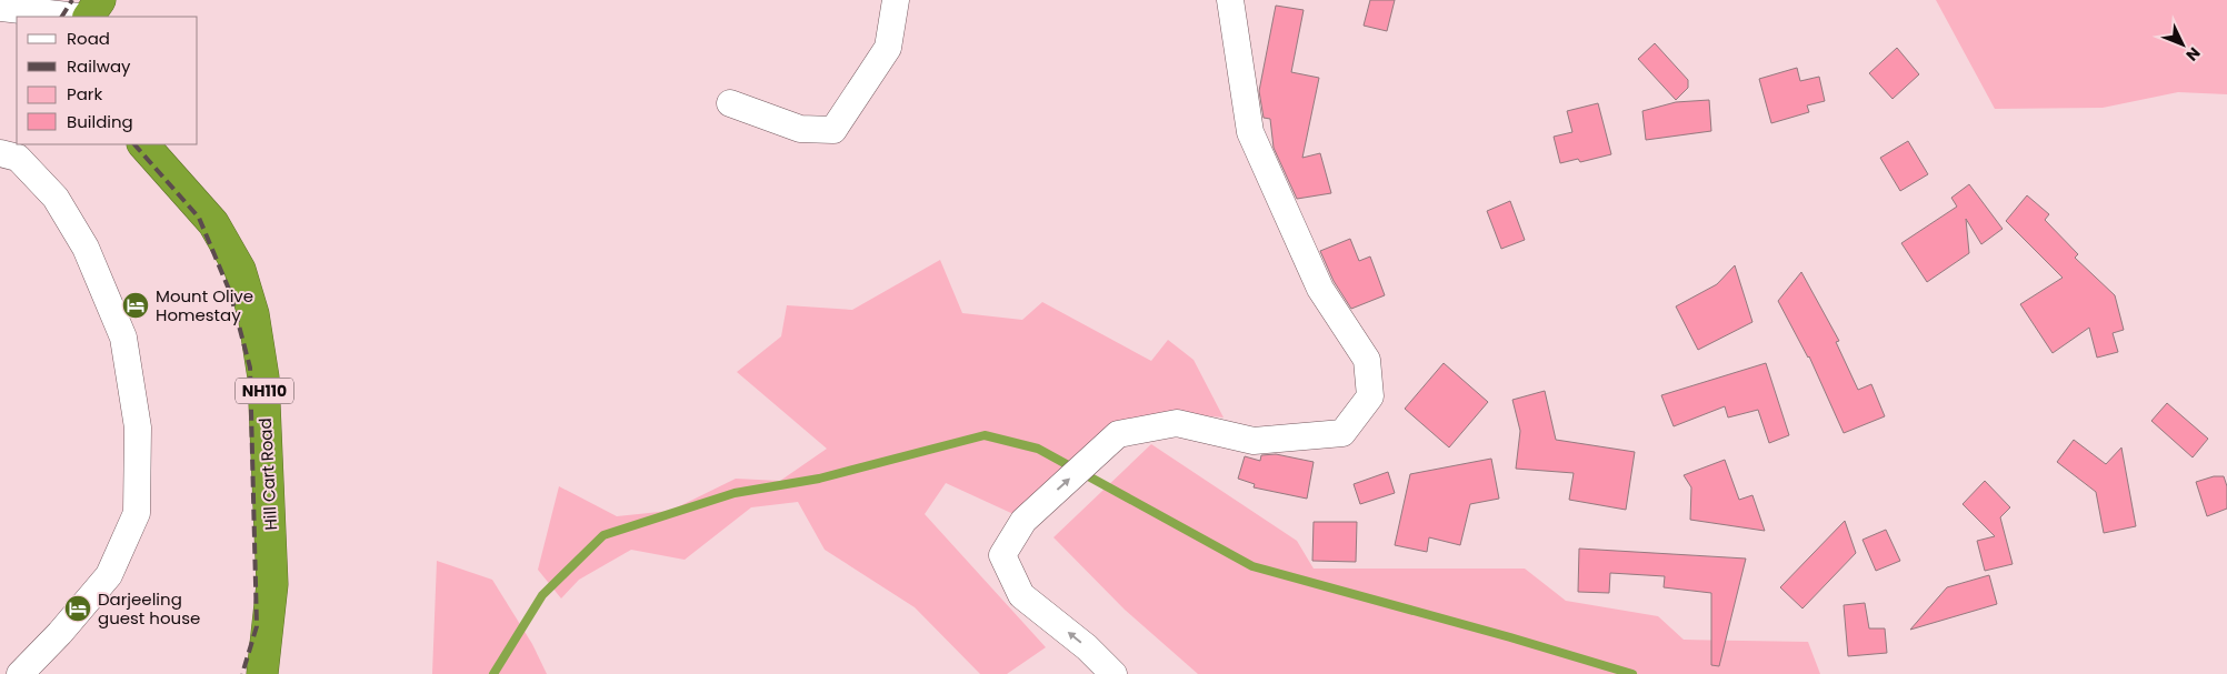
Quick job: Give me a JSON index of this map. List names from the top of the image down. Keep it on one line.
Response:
{"streets":{"highway":["NH110","Hill Cart Road"]},"places":{"hotel":["Mount Olive Homestay","Darjeeling guest house"]},"legend":["Road","Railway","Park","Building"],"north":"bottom right"}
